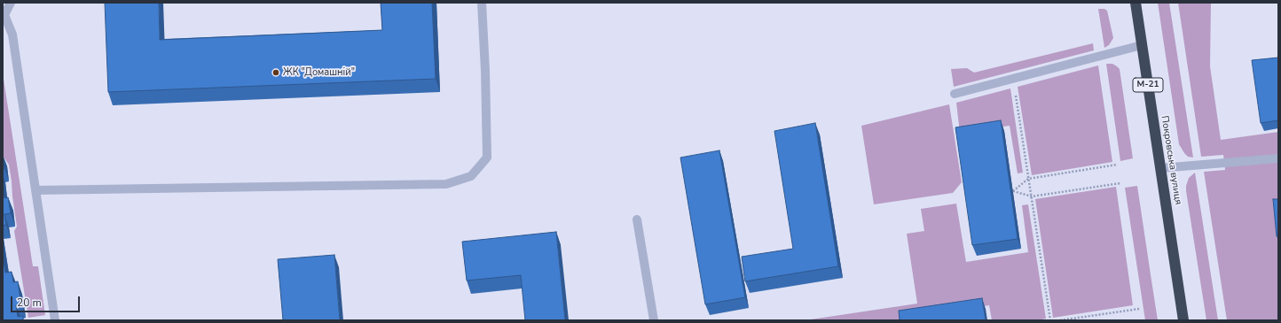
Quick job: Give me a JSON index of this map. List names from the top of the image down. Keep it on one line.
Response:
{"streets":{"highway":["М-21","Покровська вулиця"]},"places":["ЖК \"Домашній\""],"scale_bar":"20 m"}
